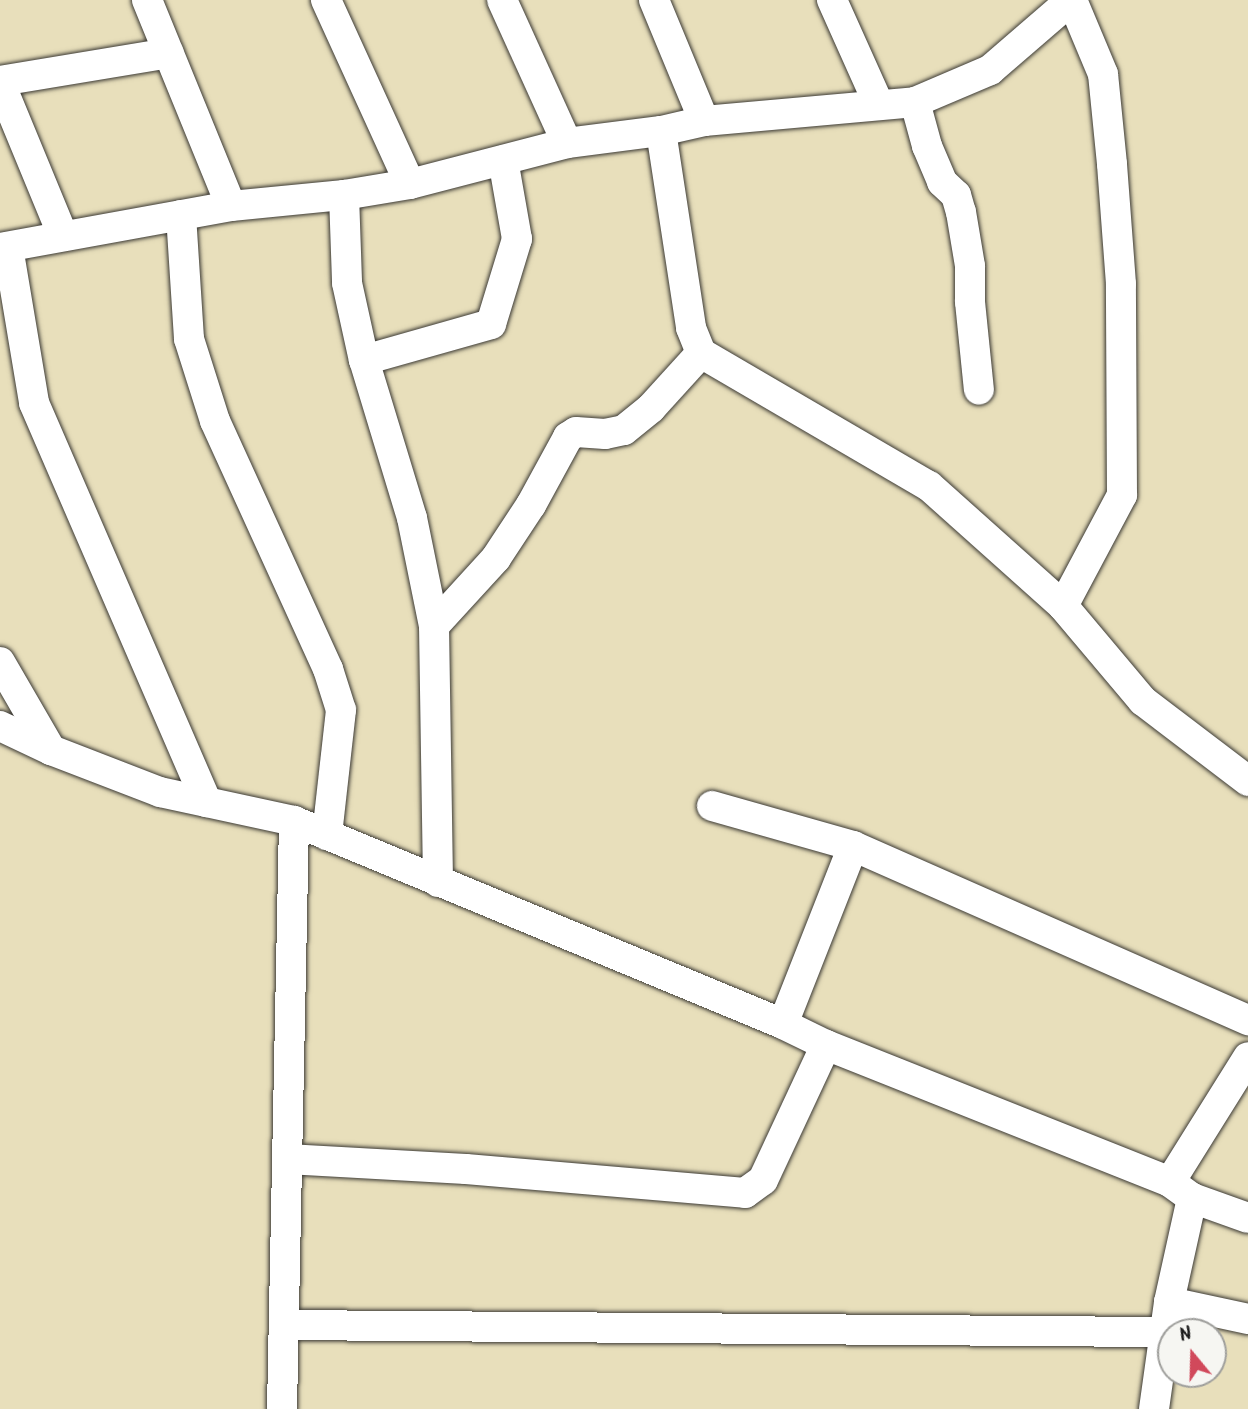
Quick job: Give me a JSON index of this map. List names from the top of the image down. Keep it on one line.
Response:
{"north":"top"}
